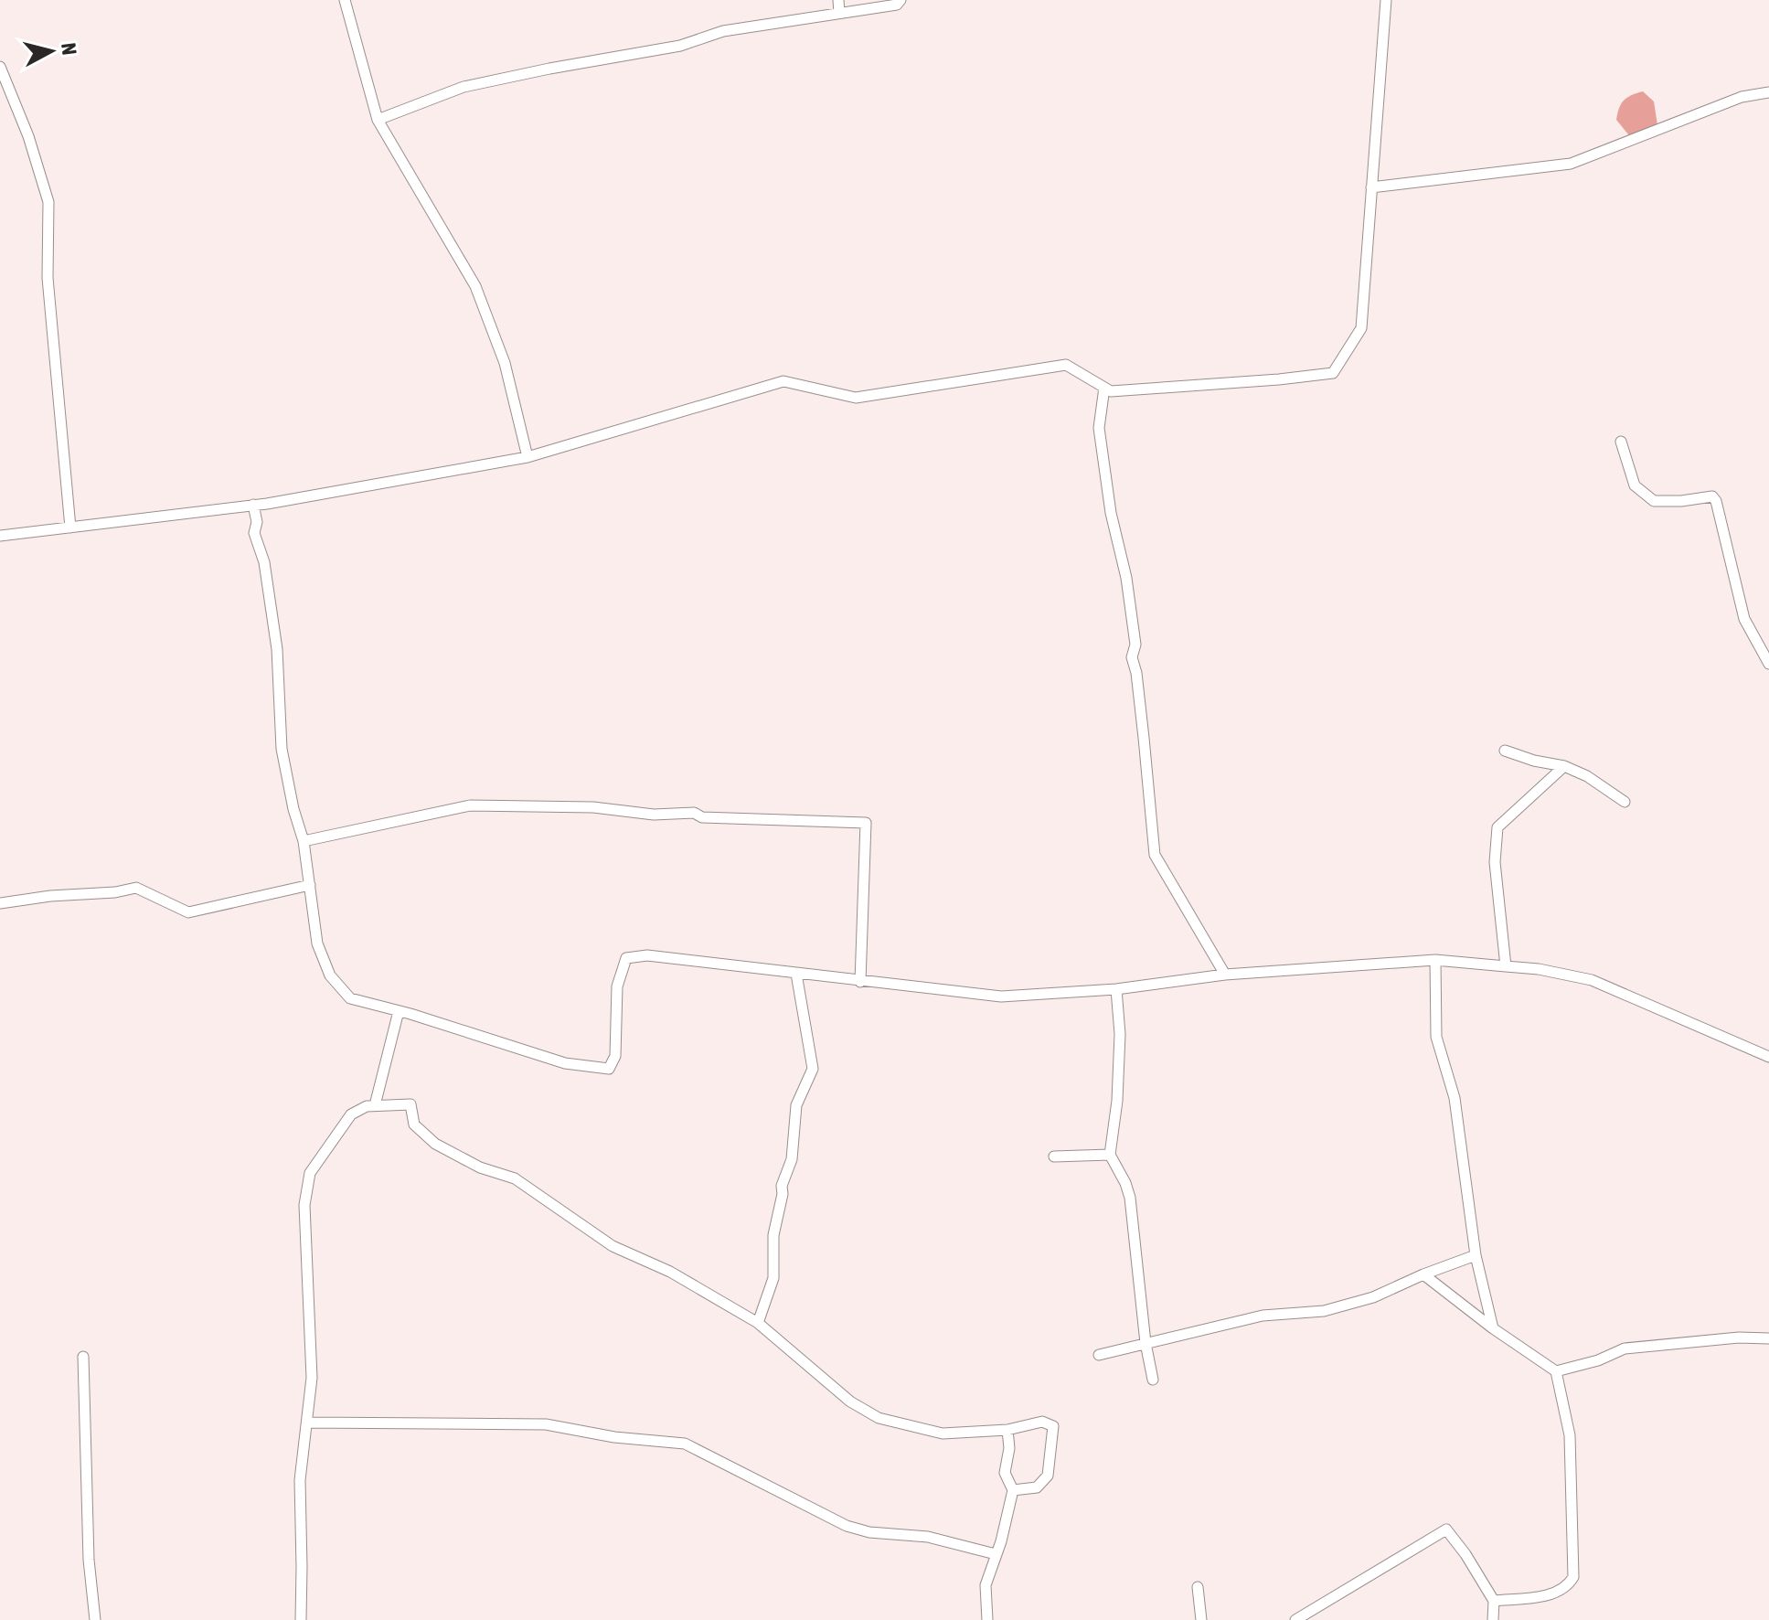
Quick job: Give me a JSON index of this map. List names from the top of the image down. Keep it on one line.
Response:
{"north":"right"}
